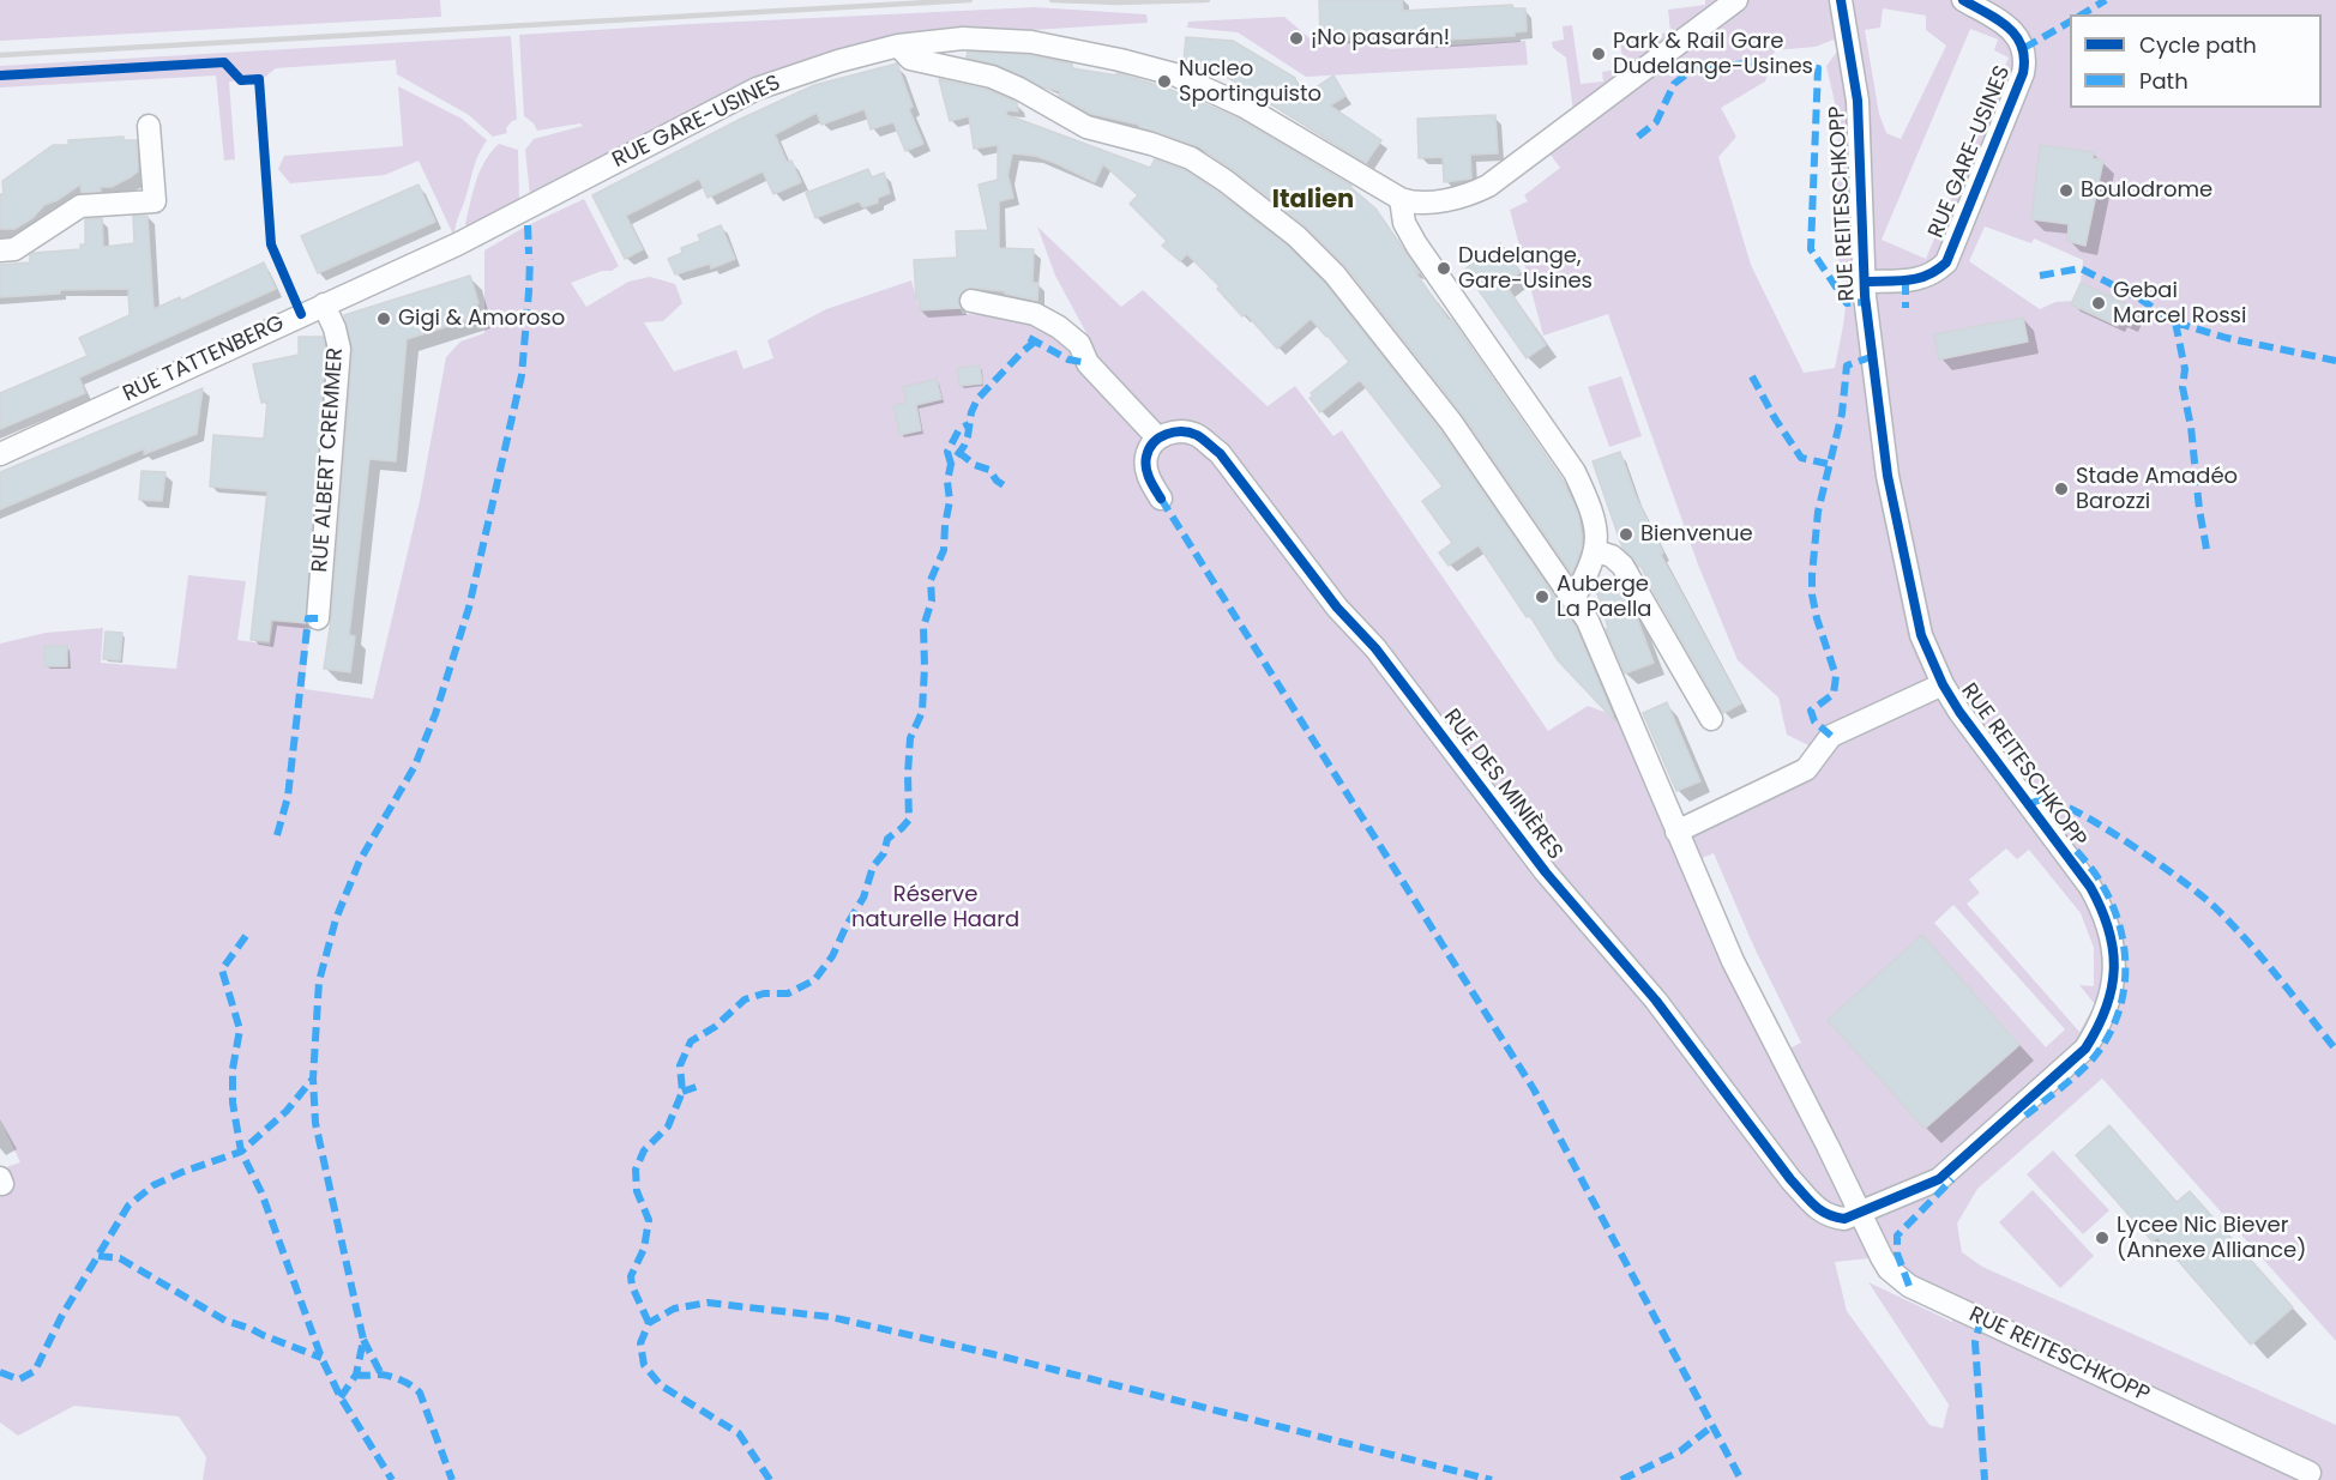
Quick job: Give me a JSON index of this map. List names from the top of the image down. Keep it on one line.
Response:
{"streets":{"street":["RUE GARE-USINES","RUE REITESCHKOPP","RUE TATTENBERG","RUE ALBERT CREMMER","RUE DES MINIÈRES"]},"crossings":[["RUE GARE-USINES","RUE REITESCHKOPP"],["RUE GARE-USINES","RUE TATTENBERG"],["RUE REITESCHKOPP","RUE DES MINIÈRES"],["RUE TATTENBERG","RUE ALBERT CREMMER"]],"districts":["Italien"],"parks":["Réserve naturelle Haard"],"places":["¡No pasarán!","Park & Rail Gare Dudelange-Usines","Nucleo Sportinguisto","Boulodrome","Dudelange, Gare-Usines","Gebai Marcel Rossi","Gigi & Amoroso","Stade Amadéo Barozzi","Bienvenue","Auberge La Paella","Lycee Nic Biever (Annexe Alliance)"],"legend":["Cycle path","Path"]}
